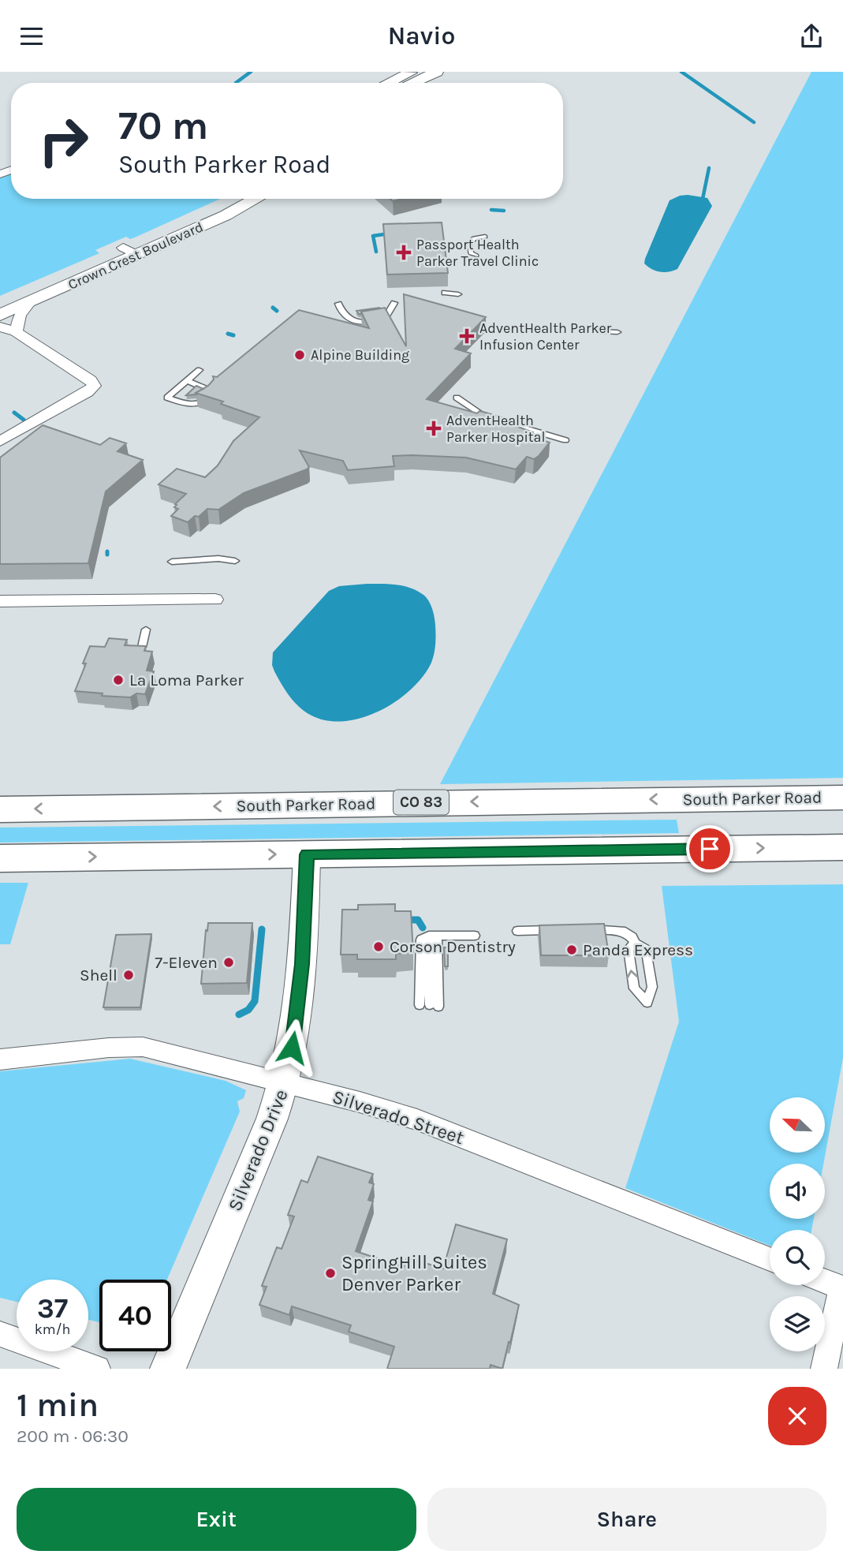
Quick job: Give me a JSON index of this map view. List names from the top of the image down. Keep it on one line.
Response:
{"streets":{"highway":["South Parker Road","CO 83"],"main road":["Crown Crest Boulevard","Silverado Drive"],"street":["Silverado Street"]},"crossings":[["Silverado Street","Silverado Drive"]],"places":{"health":["Passport Health Parker Travel Clinic","AdventHealth Parker Infusion Center","AdventHealth Parker Hospital"],"other":["Alpine Building","La Loma Parker","Corson Dentistry","Panda Express","7-Eleven","Shell","SpringHill Suites Denver Parker"]},"north":"top left","page":{"header":"Navio","turn":["70 m","South Parker Road"],"speed":"37 km/h","limit":"40","heading":["1 min","200 m · 06:30"],"buttons":["Exit","Share"]}}
